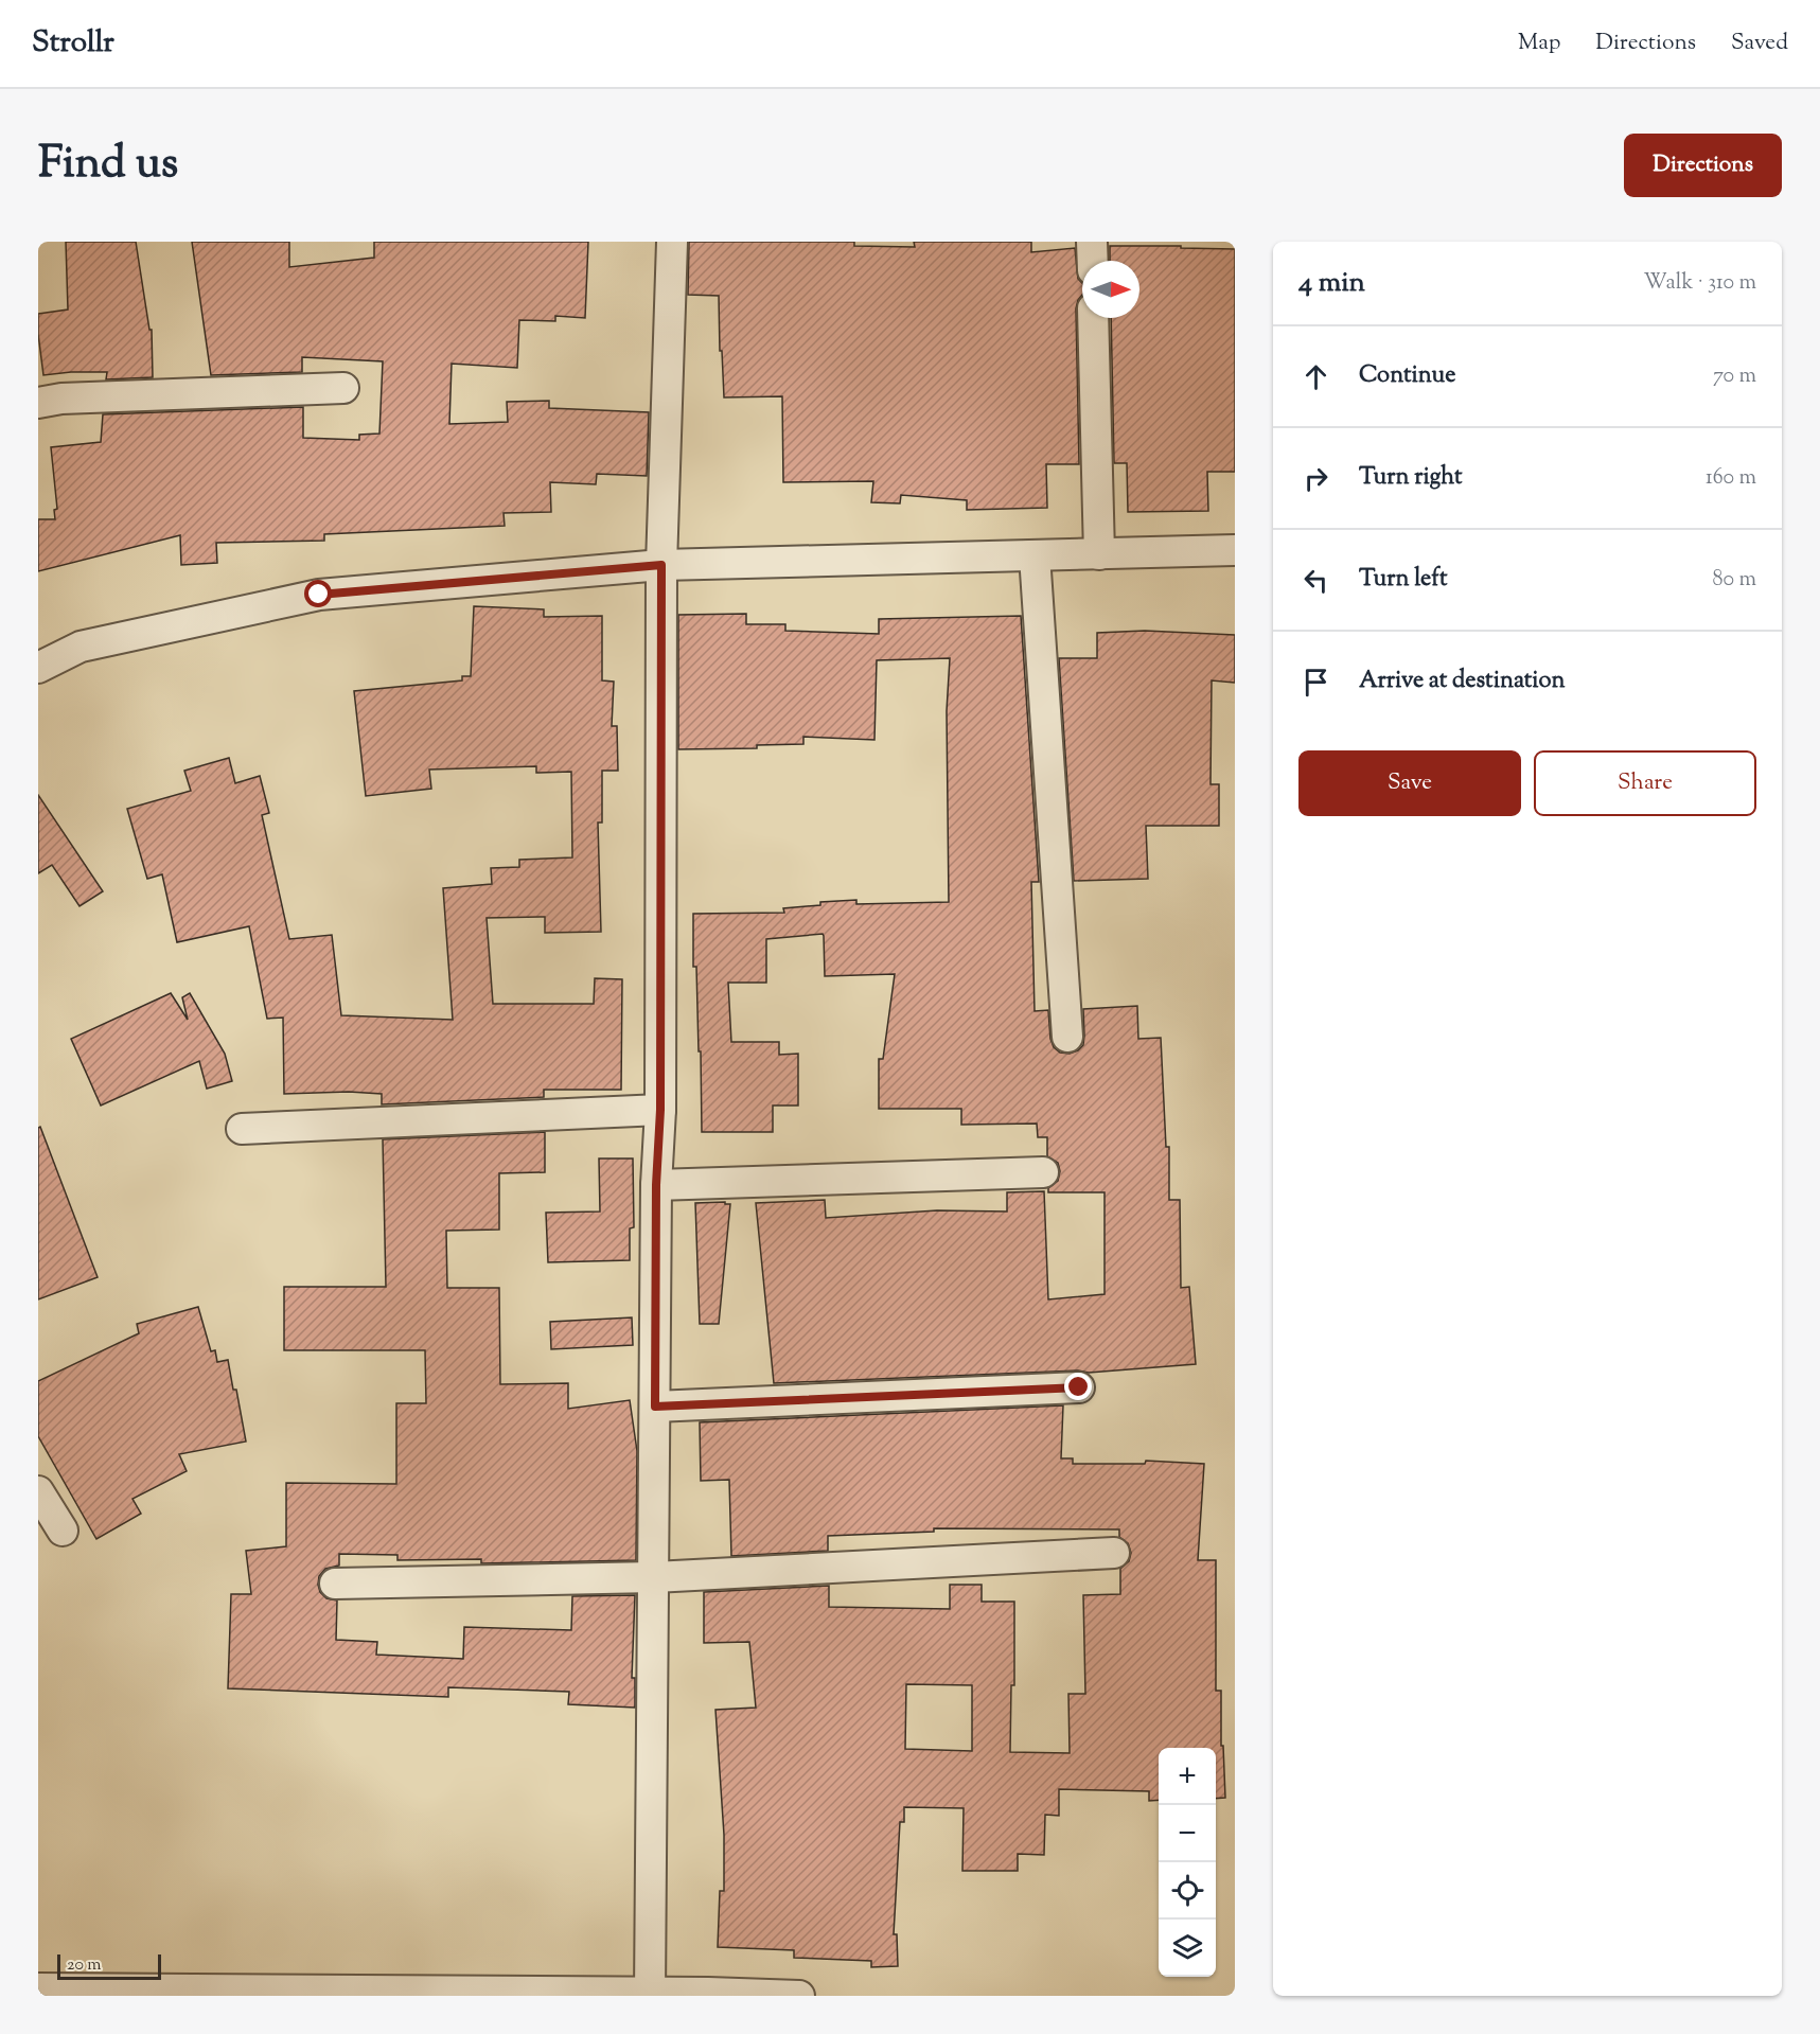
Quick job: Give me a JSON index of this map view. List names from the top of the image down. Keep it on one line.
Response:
{"scale_bar":"20 m","north":"right","page":{"header":"Strollr","nav":["Map","Directions","Saved"],"title":"Find us","buttons":["Directions",["Save","Share"]],"heading":["4 min","Walk · 310 m"],"list":[["Continue","70 m"],["Turn right","160 m"],["Turn left","80 m"],"Arrive at destination"],"map_buttons":["+","−"],"scale":"20 m"}}
